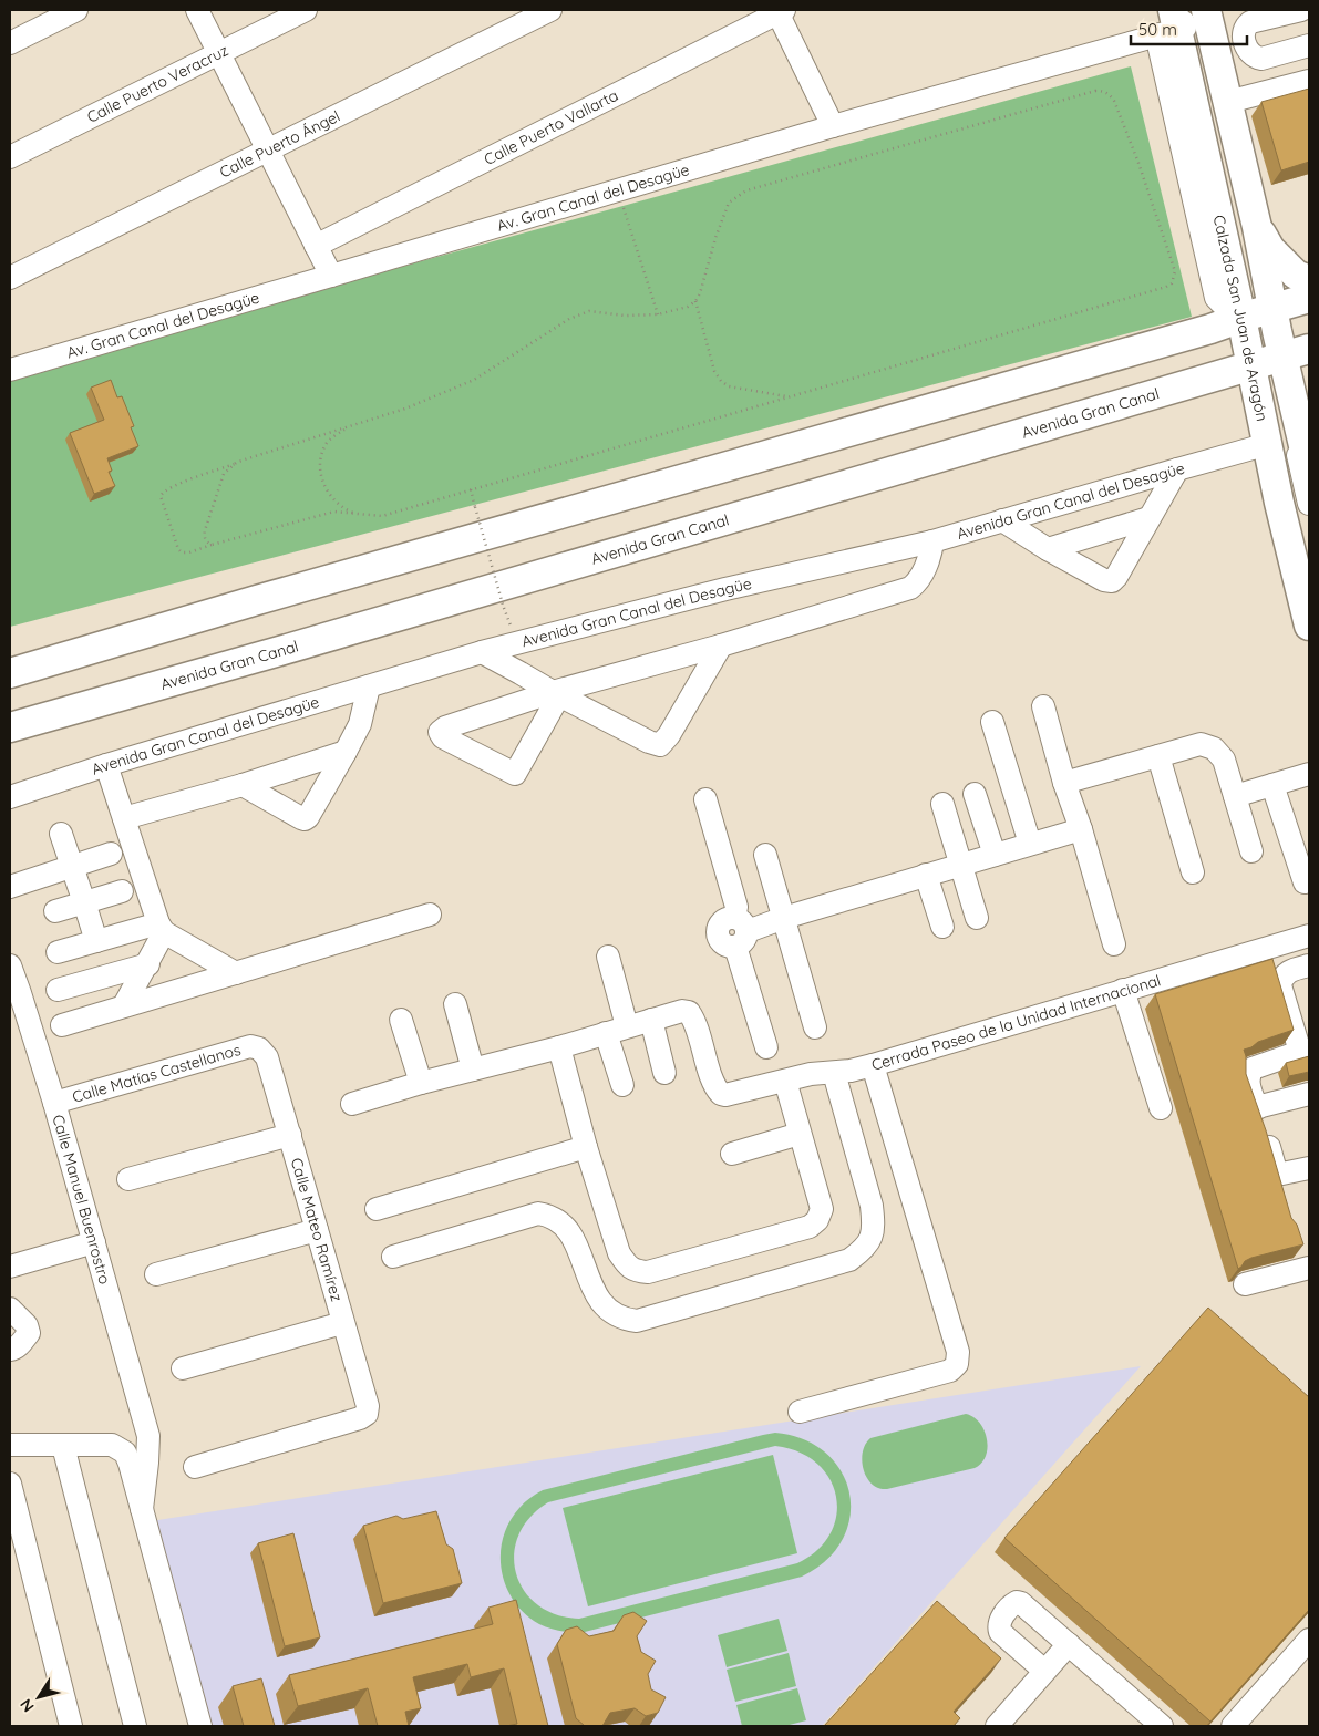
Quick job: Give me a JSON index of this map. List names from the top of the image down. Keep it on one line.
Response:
{"streets":{"main road":["Calzada San Juan de Aragón","Avenida Gran Canal"],"street":["Calle Puerto Veracruz","Calle Puerto Vallarta","Calle Puerto Ángel","Av. Gran Canal del Desagüe","Avenida Gran Canal del Desagüe","Cerrada Paseo de la Unidad Internacional","Calle Matías Castellanos","Calle Manuel Buenrostro","Calle Mateo Ramírez"]},"crossings":[["Av. Gran Canal del Desagüe","Calzada San Juan de Aragón"],["Calzada San Juan de Aragón","Avenida Gran Canal"],["Calzada San Juan de Aragón","Avenida Gran Canal del Desagüe"],["Calle Matías Castellanos","Calle Manuel Buenrostro"],["Calle Matías Castellanos","Calle Mateo Ramírez"]],"scale_bar":"50 m","north":"bottom left"}
